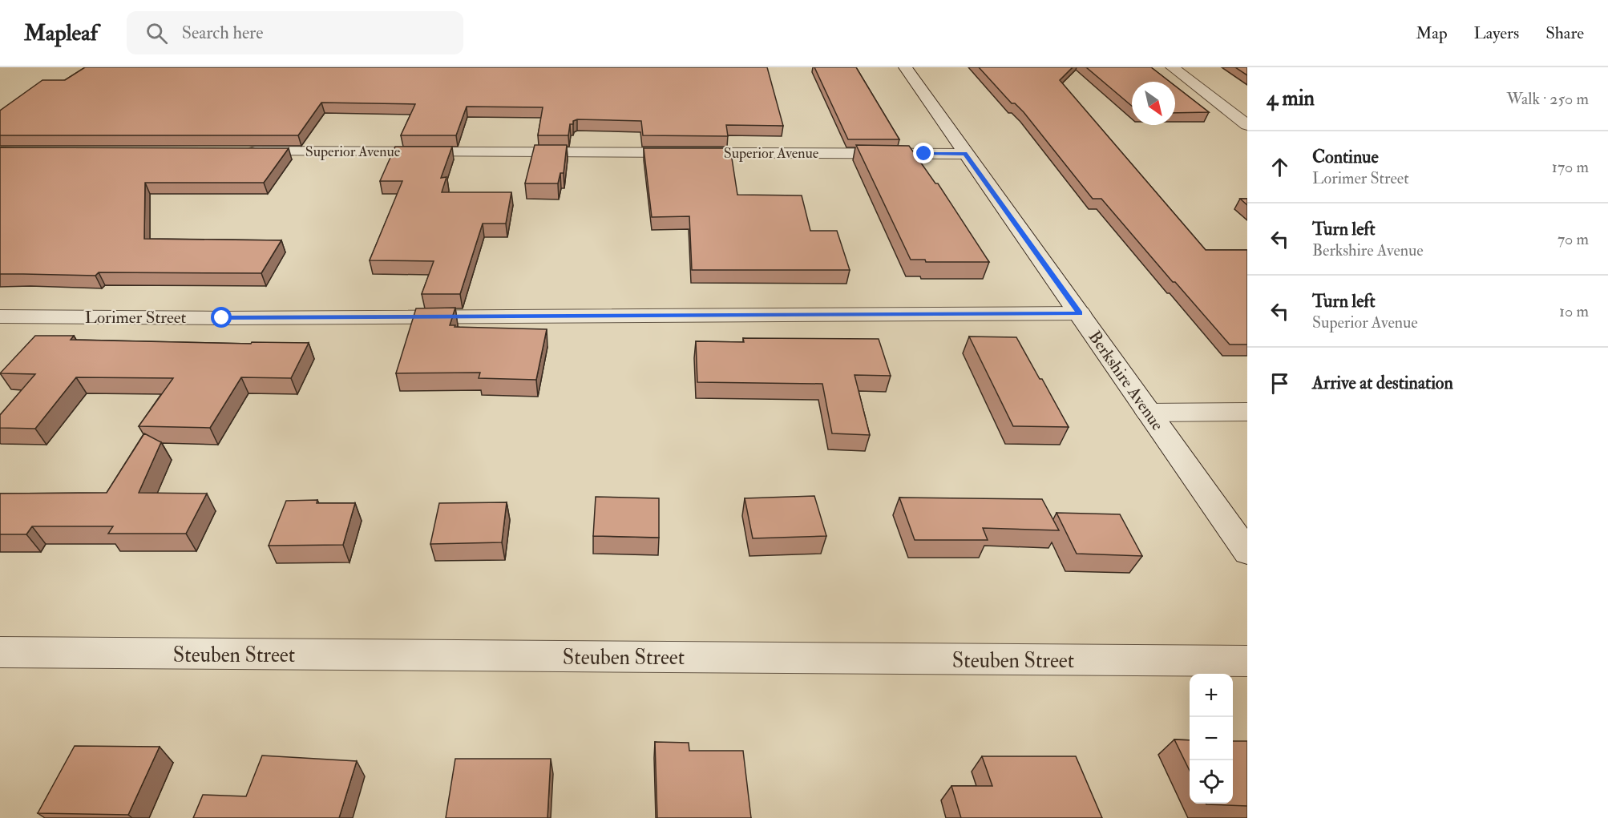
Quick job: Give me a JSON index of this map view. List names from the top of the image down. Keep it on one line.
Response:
{"streets":{"street":["Superior Avenue","Lorimer Street","Berkshire Avenue","Steuben Street"]},"crossings":[["Superior Avenue","Berkshire Avenue"],["Lorimer Street","Berkshire Avenue"]],"north":"bottom right","page":{"header":"Mapleaf","search":"Search here","nav":["Map","Layers","Share"],"heading":["4 min","Walk · 250 m"],"list":[["Continue","Lorimer Street","170 m"],["Turn left","Berkshire Avenue","70 m"],["Turn left","Superior Avenue","10 m"],"Arrive at destination"],"map_buttons":["+","−"]}}
